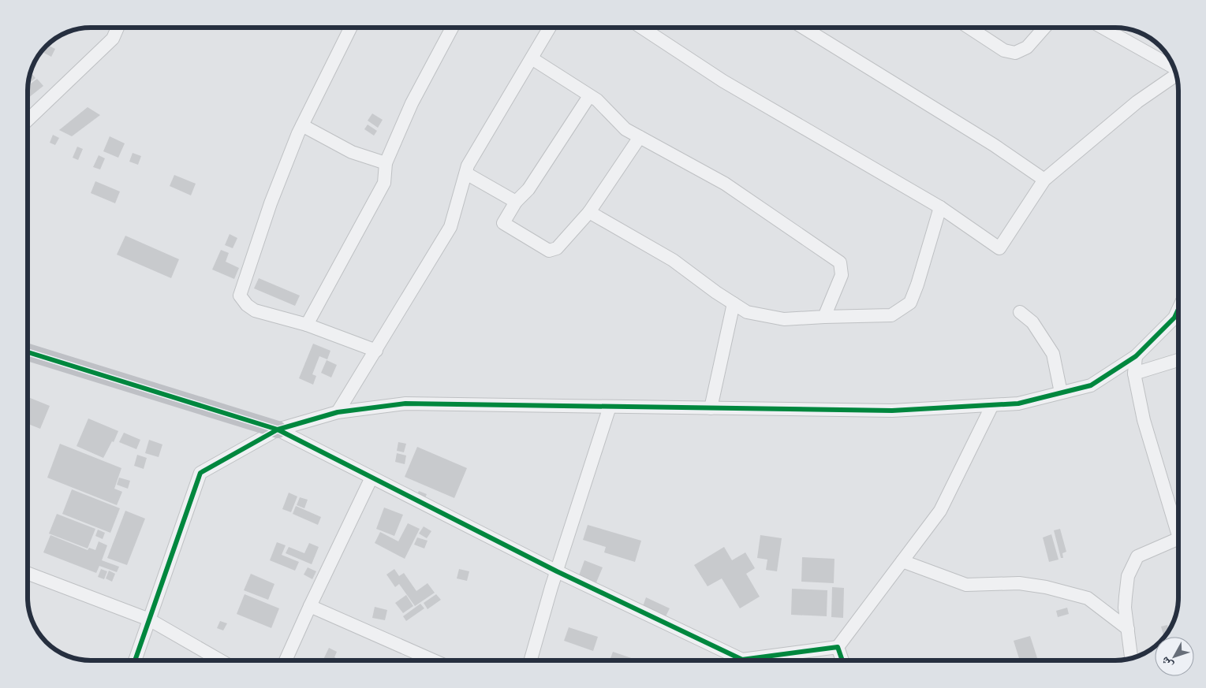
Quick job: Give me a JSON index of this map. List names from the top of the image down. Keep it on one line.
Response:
{"north":"bottom left"}
